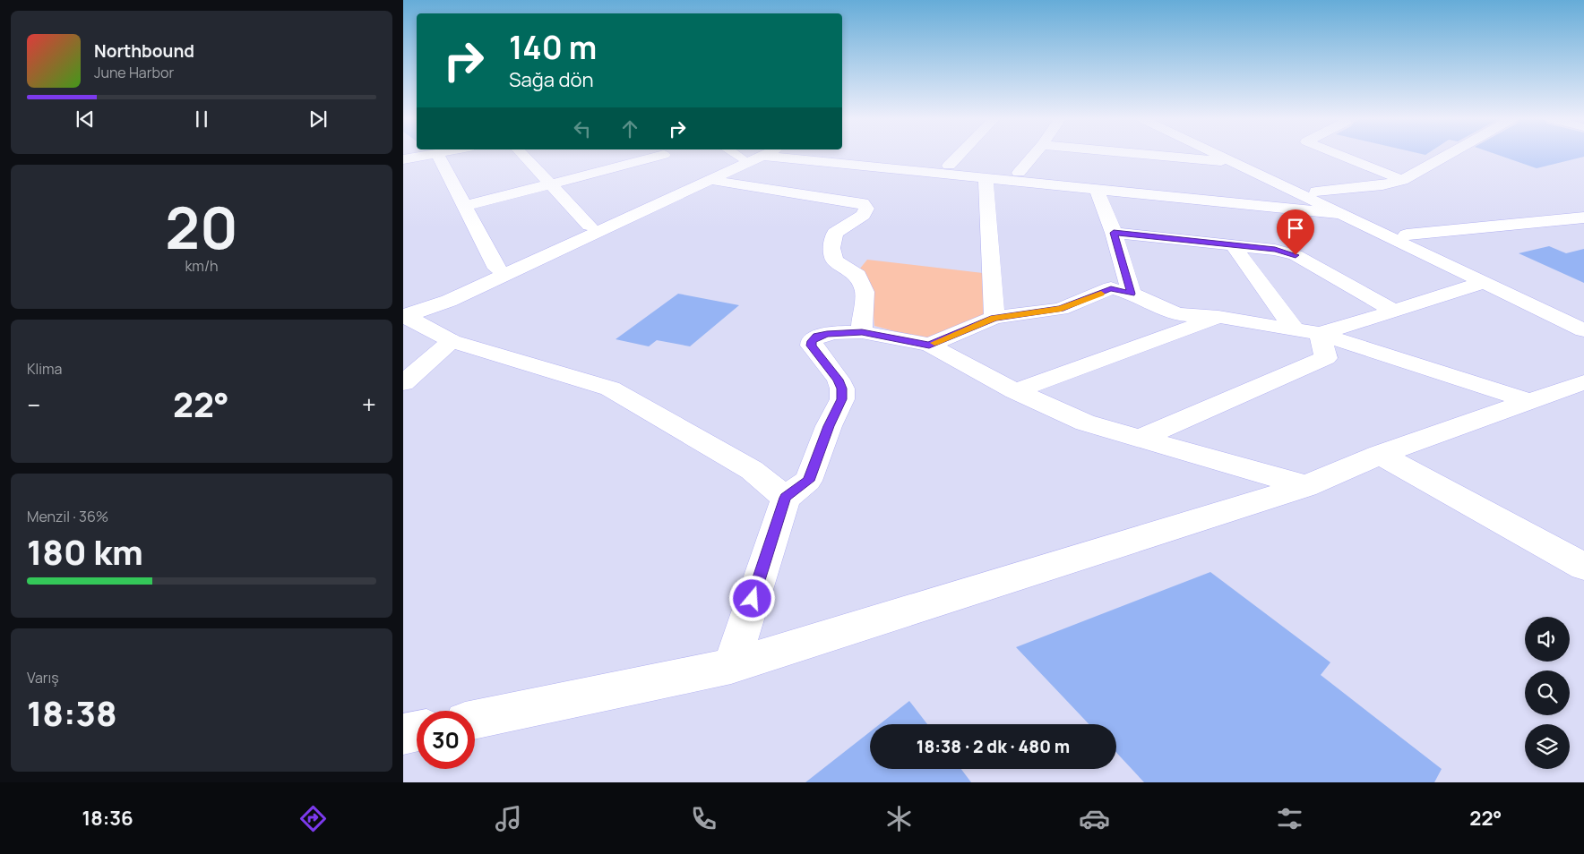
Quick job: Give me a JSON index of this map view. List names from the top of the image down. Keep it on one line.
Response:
{"page":{"turn":["140 m","Sağa dön"],"song":["Northbound","June Harbor"],"tile":[["20","km/h"],"Klima",["Menzil · 36%","180 km"],["Varış","18:38"]],"heat":["−","22°","+"],"limit":"30","trip":"18:38 · 2 dk · 480 m","tabs":["18:36","22°"]}}
